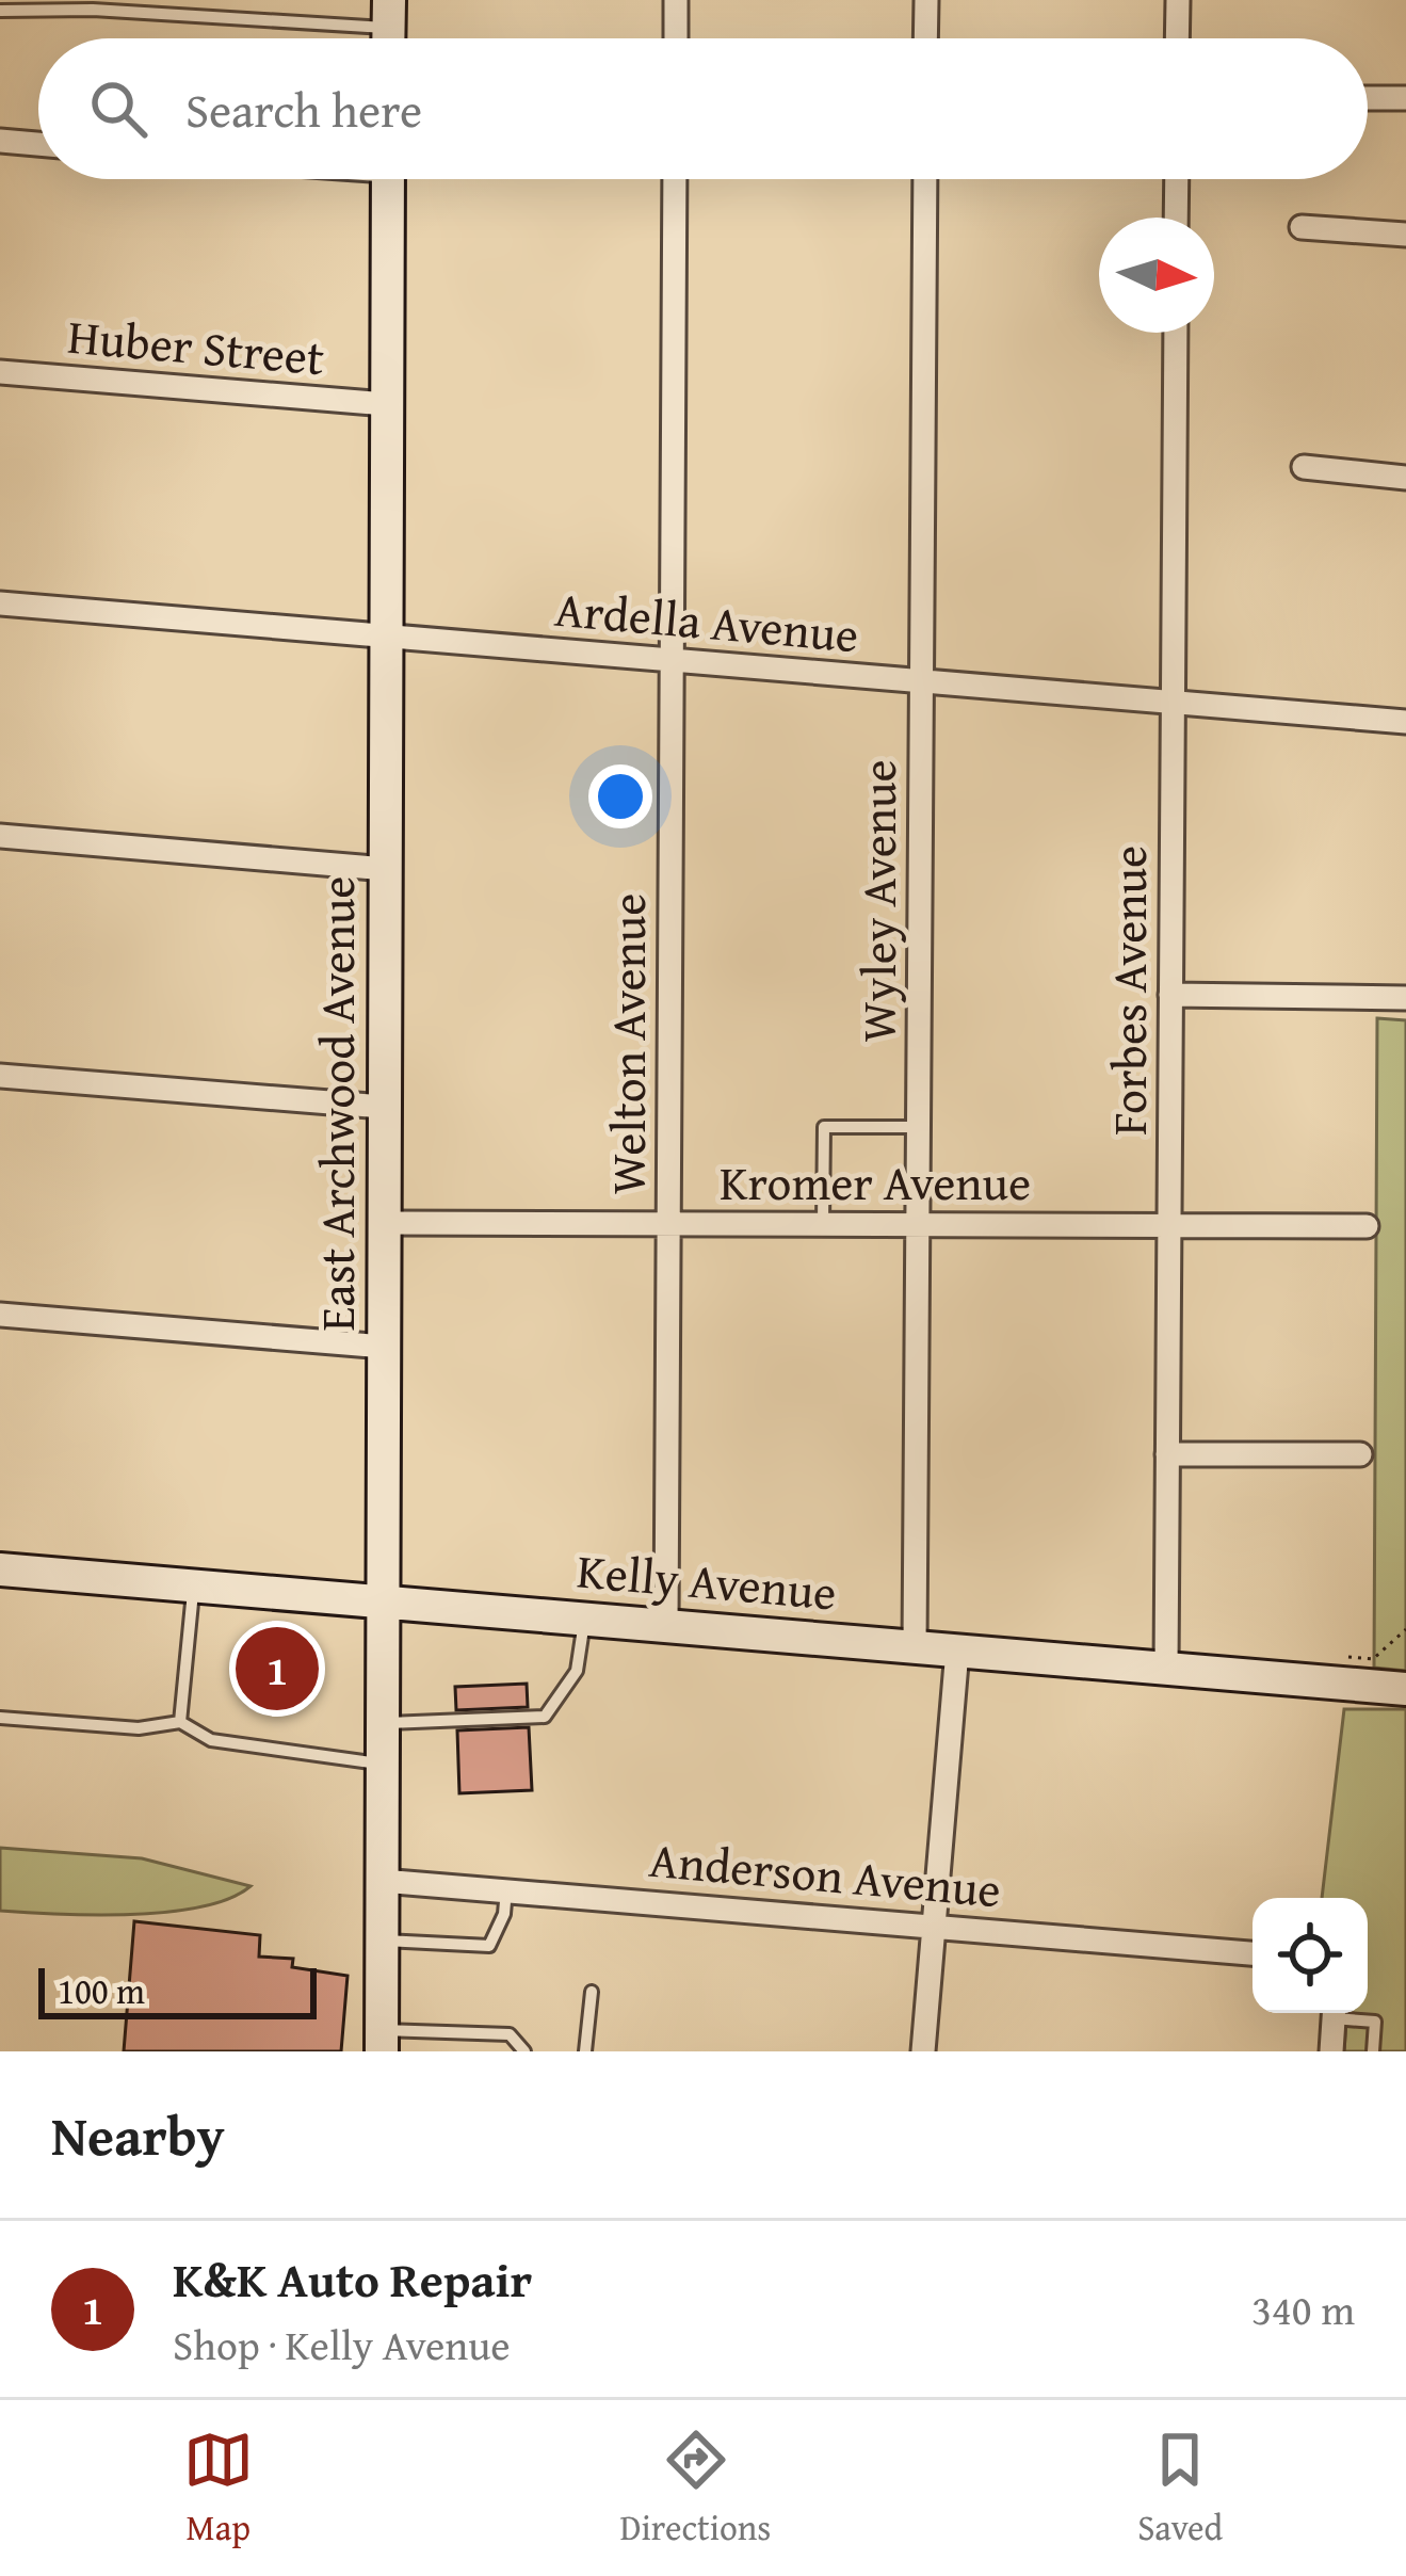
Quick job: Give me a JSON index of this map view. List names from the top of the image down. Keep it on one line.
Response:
{"streets":{"main road":["East Archwood Avenue","Kelly Avenue"],"street":["Huber Street","Ardella Avenue","Wyley Avenue","Forbes Avenue","Welton Avenue","Kromer Avenue","Anderson Avenue"]},"crossings":[["Huber Street","East Archwood Avenue"],["Ardella Avenue","Wyley Avenue"],["Ardella Avenue","Forbes Avenue"],["Ardella Avenue","Welton Avenue"],["Ardella Avenue","East Archwood Avenue"],["Wyley Avenue","Kromer Avenue"],["Wyley Avenue","Kelly Avenue"],["Forbes Avenue","Kromer Avenue"],["Forbes Avenue","Kelly Avenue"],["Welton Avenue","Kromer Avenue"],["Welton Avenue","Kelly Avenue"],["East Archwood Avenue","Kromer Avenue"],["East Archwood Avenue","Kelly Avenue"],["East Archwood Avenue","Anderson Avenue"]],"scale_bar":"100 m","north":"right","page":{"search":"Search here","pins":"1","scale":"100 m","heading":"Nearby","list":[{"mark":"1","name":"K&K Auto Repair","note":"Shop · Kelly Avenue","value":"340 m"}],"nav":["Map","Directions","Saved"]}}
